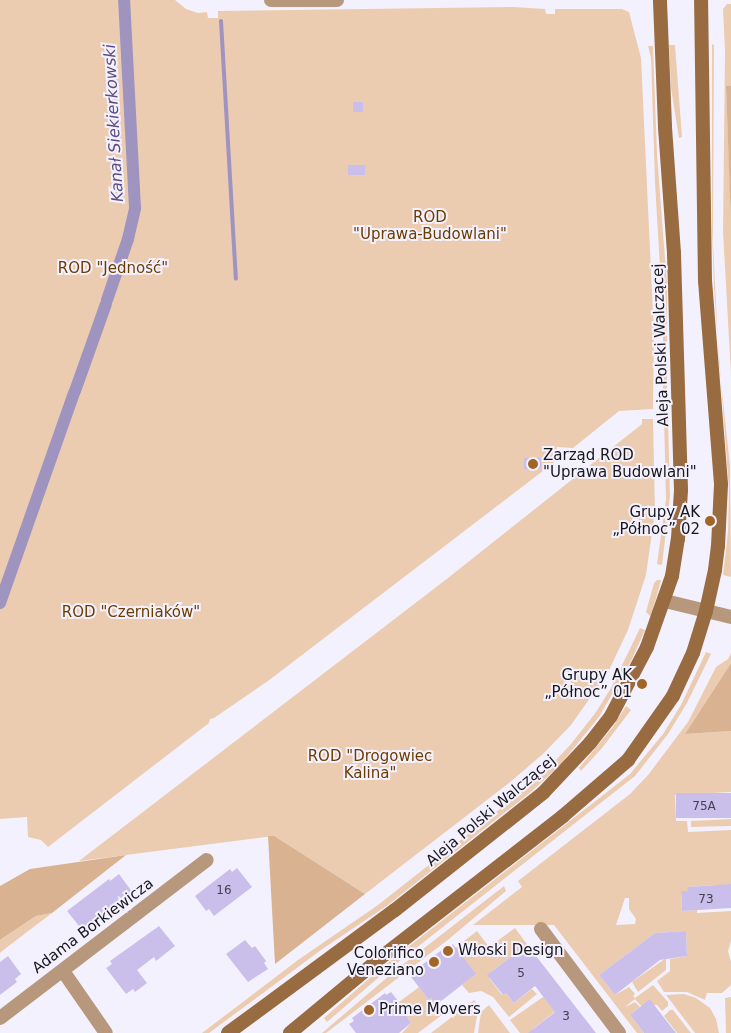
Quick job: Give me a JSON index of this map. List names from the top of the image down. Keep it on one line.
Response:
{"streets":{"main road":["Aleja Polski Walczącej"],"street":["Adama Borkiewicza"]},"water":["Kanał Siekierkowski"],"parks":["ROD \"Uprawa-Budowlani\"","ROD \"Jedność\"","ROD \"Czerniaków\"","ROD \"Drogowiec Kalina\""],"places":["Zarząd ROD \"Uprawa Budowlani\"","Grupy AK „Północ” 02","Grupy AK „Północ” 01","Włoski Design","Colorifico Veneziano","Prime Movers"],"house_numbers":["75A","16","73","5","3"]}
